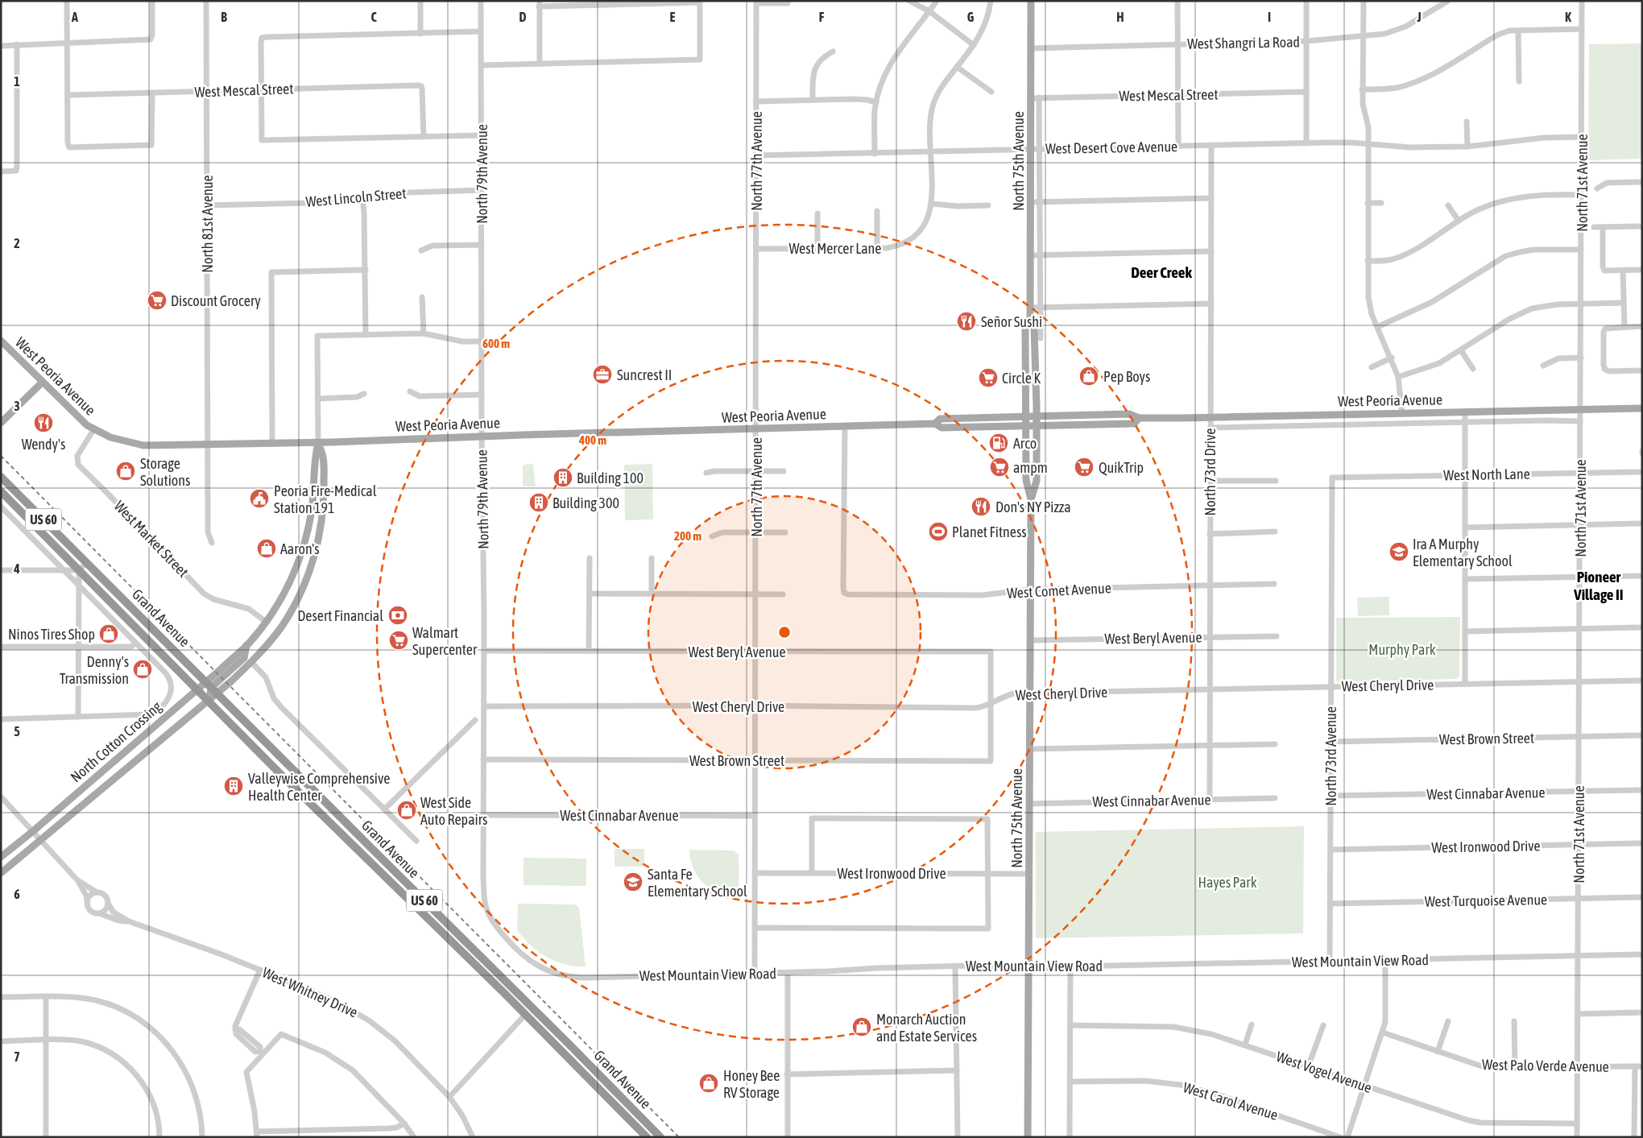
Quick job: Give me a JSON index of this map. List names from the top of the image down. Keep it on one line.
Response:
{"streets":{"highway":["US 60","Grand Avenue"],"main road":["North 75th Avenue","West Peoria Avenue","North Cotton Crossing"],"street":["West Shangri La Road","West Mescal Street","West Desert Cove Avenue","North 77th Avenue","North 79th Avenue","North 71st Avenue","West Lincoln Street","North 81st Avenue","West Mercer Lane","North 73rd Drive","West North Lane","West Market Street","West Comet Avenue","West Beryl Avenue","West Cheryl Drive","West Brown Street","North 73rd Avenue","West Cinnabar Avenue","West Ironwood Drive","West Turquoise Avenue","West Mountain View Road","West Whitney Drive","West Palo Verde Avenue","West Vogel Avenue","West Carol Avenue"]},"crossings":[["West Shangri La Road","North 75th Avenue"],["West Mescal Street","North 75th Avenue"],["West Mescal Street","North 81st Avenue"],["West Desert Cove Avenue","North 77th Avenue"],["West Desert Cove Avenue","North 75th Avenue"],["West Desert Cove Avenue","North 71st Avenue"],["West Desert Cove Avenue","North 73rd Drive"],["North 77th Avenue","West Mercer Lane"],["North 77th Avenue","West Peoria Avenue"],["North 77th Avenue","West Beryl Avenue"],["North 77th Avenue","West Cheryl Drive"],["North 77th Avenue","West Brown Street"],["North 77th Avenue","West Cinnabar Avenue"],["North 77th Avenue","West Ironwood Drive"],["North 77th Avenue","West Mountain View Road"],["North 75th Avenue","West Peoria Avenue"],["North 75th Avenue","West Comet Avenue"],["North 75th Avenue","West Beryl Avenue"],["North 75th Avenue","West Cheryl Drive"],["North 75th Avenue","West Cinnabar Avenue"],["North 75th Avenue","West Ironwood Drive"],["North 75th Avenue","West Mountain View Road"],["North 79th Avenue","West Lincoln Street"],["North 79th Avenue","West Peoria Avenue"],["North 79th Avenue","West Beryl Avenue"],["North 79th Avenue","West Cheryl Drive"],["North 79th Avenue","West Brown Street"],["North 79th Avenue","West Cinnabar Avenue"],["North 79th Avenue","West Mountain View Road"],["North 71st Avenue","West Peoria Avenue"],["North 71st Avenue","West North Lane"],["North 71st Avenue","West Cheryl Drive"],["North 71st Avenue","West Brown Street"],["North 71st Avenue","West Cinnabar Avenue"],["North 71st Avenue","West Ironwood Drive"],["North 71st Avenue","West Turquoise Avenue"],["North 71st Avenue","West Mountain View Road"],["North 71st Avenue","West Palo Verde Avenue"],["North 71st Avenue","West Vogel Avenue"],["West Lincoln Street","North 81st Avenue"],["North 81st Avenue","West Peoria Avenue"],["West Peoria Avenue","North 73rd Drive"],["West Peoria Avenue","West Market Street"],["West Peoria Avenue","West Comet Avenue"],["West Peoria Avenue","North Cotton Crossing"],["North 73rd Drive","West Comet Avenue"],["North 73rd Drive","West Beryl Avenue"],["North 73rd Drive","West Cheryl Drive"],["North 73rd Drive","West Cinnabar Avenue"],["West North Lane","North 73rd Avenue"],["West Market Street","North Cotton Crossing"],["Grand Avenue","North Cotton Crossing"],["West Beryl Avenue","West Cheryl Drive"],["West Beryl Avenue","West Brown Street"],["West Cheryl Drive","West Brown Street"],["West Cheryl Drive","North 73rd Avenue"],["West Brown Street","North 73rd Avenue"],["North Cotton Crossing","West Whitney Drive"],["North 73rd Avenue","West Cinnabar Avenue"],["North 73rd Avenue","West Ironwood Drive"],["North 73rd Avenue","West Turquoise Avenue"],["North 73rd Avenue","West Mountain View Road"]],"districts":["Deer Creek","Pioneer Village II"],"parks":["Murphy Park","Hayes Park"],"places":{"supermarket":["Discount Grocery","Circle K","ampm","QuikTrip","Walmart Supercenter"],"restaurant":["Señor Sushi","Wendy's","Don's NY Pizza"],"office":["Suncrest II"],"shop":["Pep Boys","Storage Solutions","Aaron's","Ninos Tires Shop","Denny's Transmission","West Side Auto Repairs","Monarch Auction and Estate Services","Honey Bee RV Storage"],"fuel station":["Arco"],"building":["Building 100","Building 300","Valleywise Comprehensive Health Center"],"public building":["Peoria Fire-Medical Station 191"],"sports":["Planet Fitness"],"school or university":["Ira A Murphy Elementary School","Santa Fe Elementary School"],"bank":["Desert Financial"]},"grid":{"columns":["A","B","C","D","E","F","G","H","I","J","K"],"rows":["1","2","3","4","5","6","7"]},"rings":["600 m","400 m","200 m"]}
